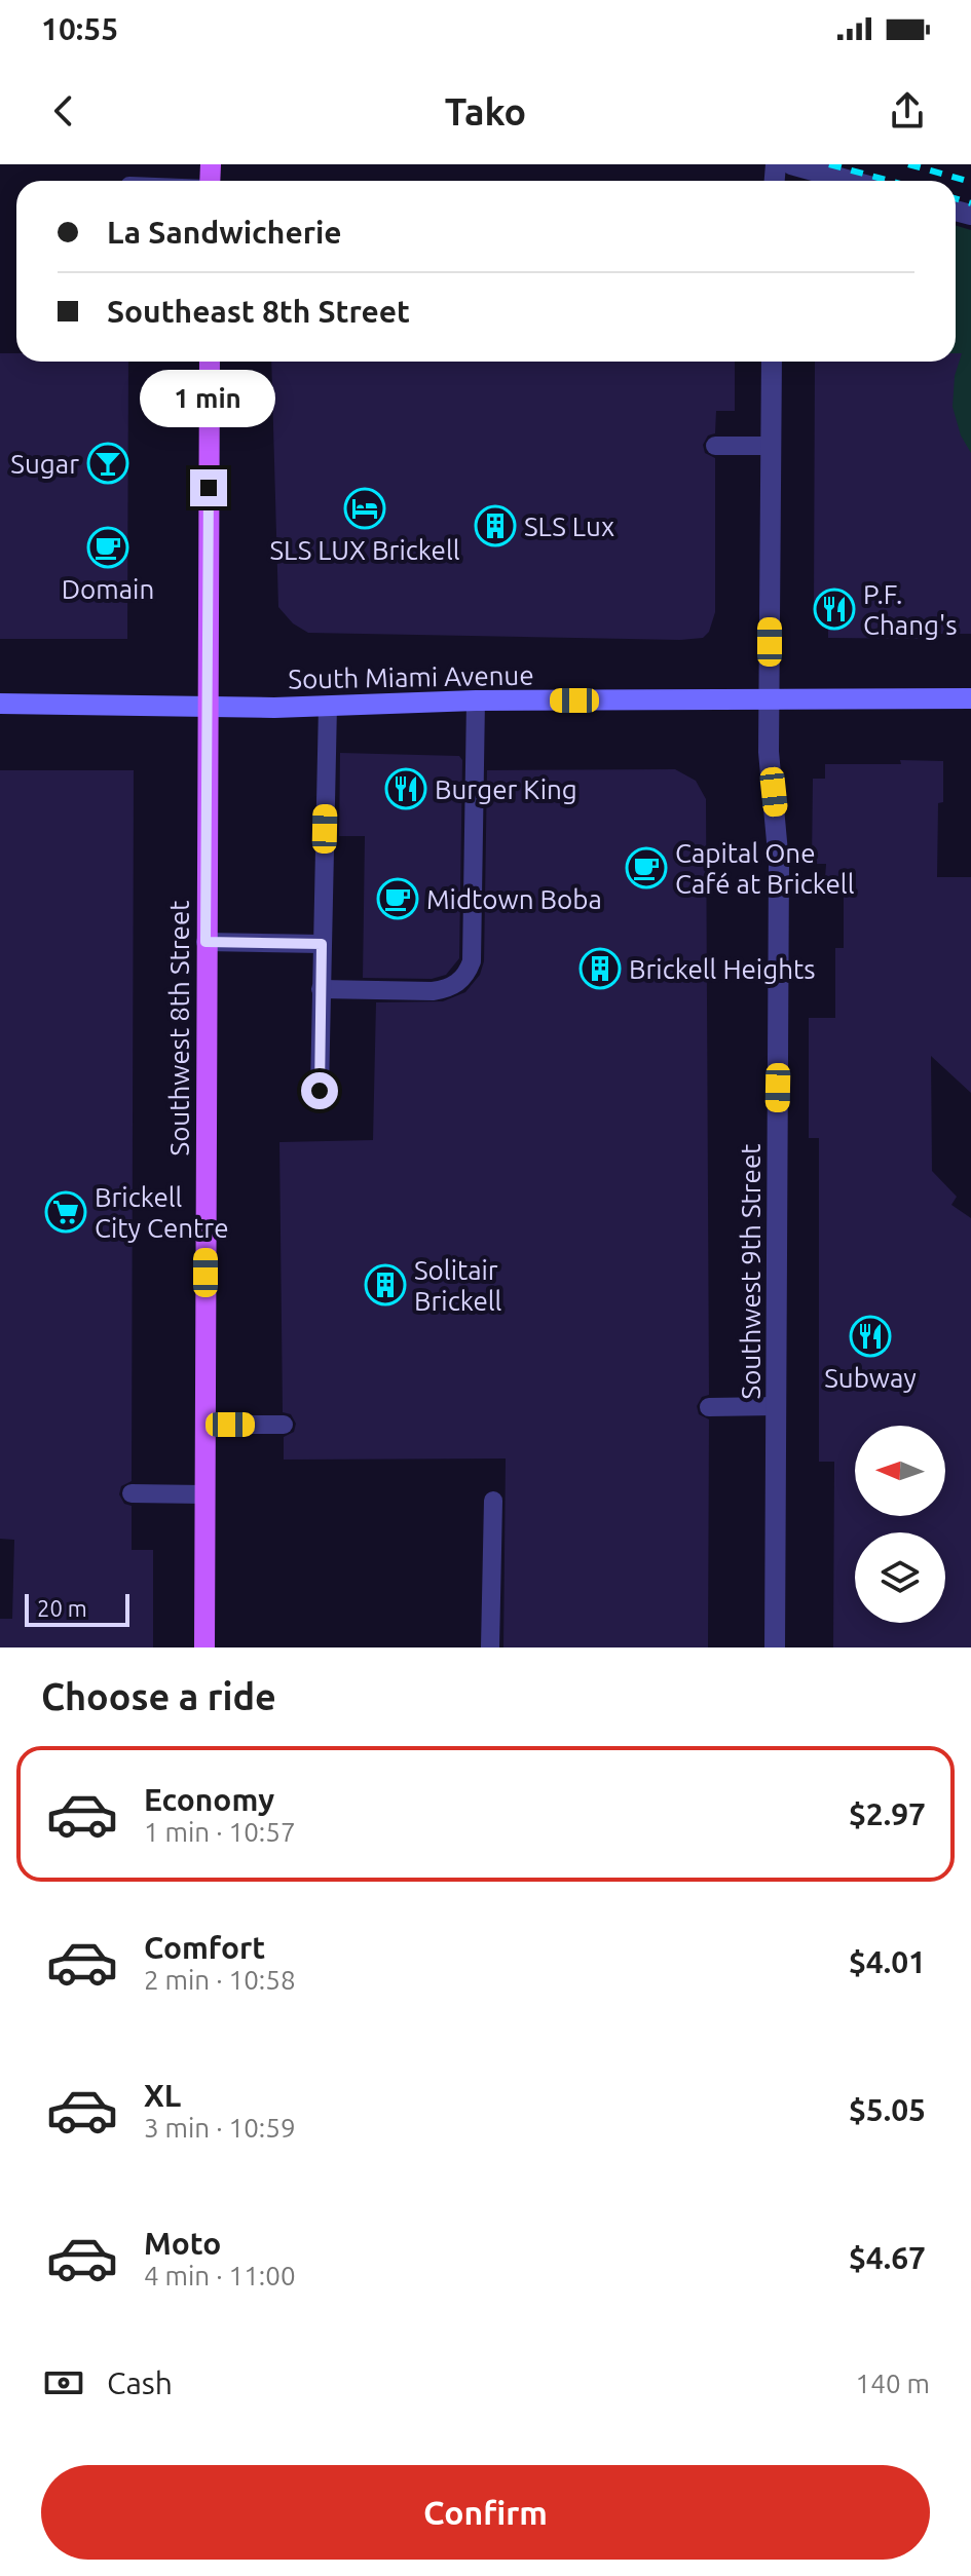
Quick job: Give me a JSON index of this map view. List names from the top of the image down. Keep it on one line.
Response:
{"streets":{"main road":["South Miami Avenue","Southwest 8th Street"],"street":["Southwest 9th Street"]},"crossings":[["South Miami Avenue","Southwest 8th Street"],["South Miami Avenue","Southwest 9th Street"]],"places":{"bar":["Sugar"],"hotel":["SLS LUX Brickell"],"building":["SLS Lux","Brickell Heights","Solitair Brickell"],"cafe":["Domain","Capital One Café at Brickell","Midtown Boba"],"restaurant":["P.F. Chang's","Burger King","Subway"],"supermarket":["Brickell City Centre"]},"scale_bar":"20 m","north":"left","page":{"status":"10:55","header":"Tako","banner":["La Sandwicherie","Southeast 8th Street"],"bubble":"1 min","scale":"20 m","heading":"Choose a ride","list":[{"name":"Economy","note":"1 min · 10:57","value":"$2.97"},{"name":"Comfort","note":"2 min · 10:58","value":"$4.01"},{"name":"XL","note":"3 min · 10:59","value":"$5.05"},{"name":"Moto","note":"4 min · 11:00","value":"$4.67"}],"pay":["Cash","140 m"],"buttons":"Confirm"}}
